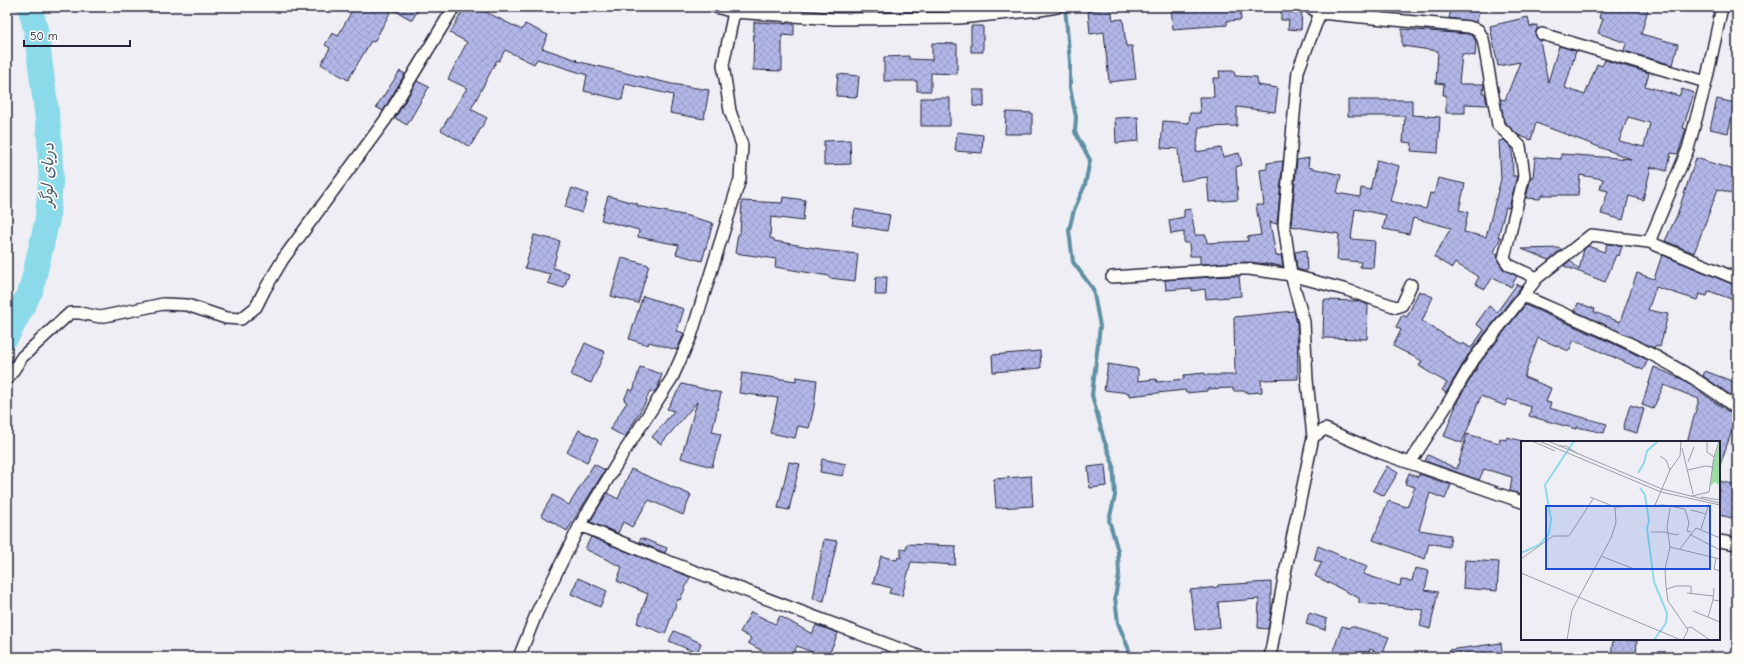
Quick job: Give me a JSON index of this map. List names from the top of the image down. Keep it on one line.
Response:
{"water":["دریای لوگر"],"scale_bar":"50 m"}
